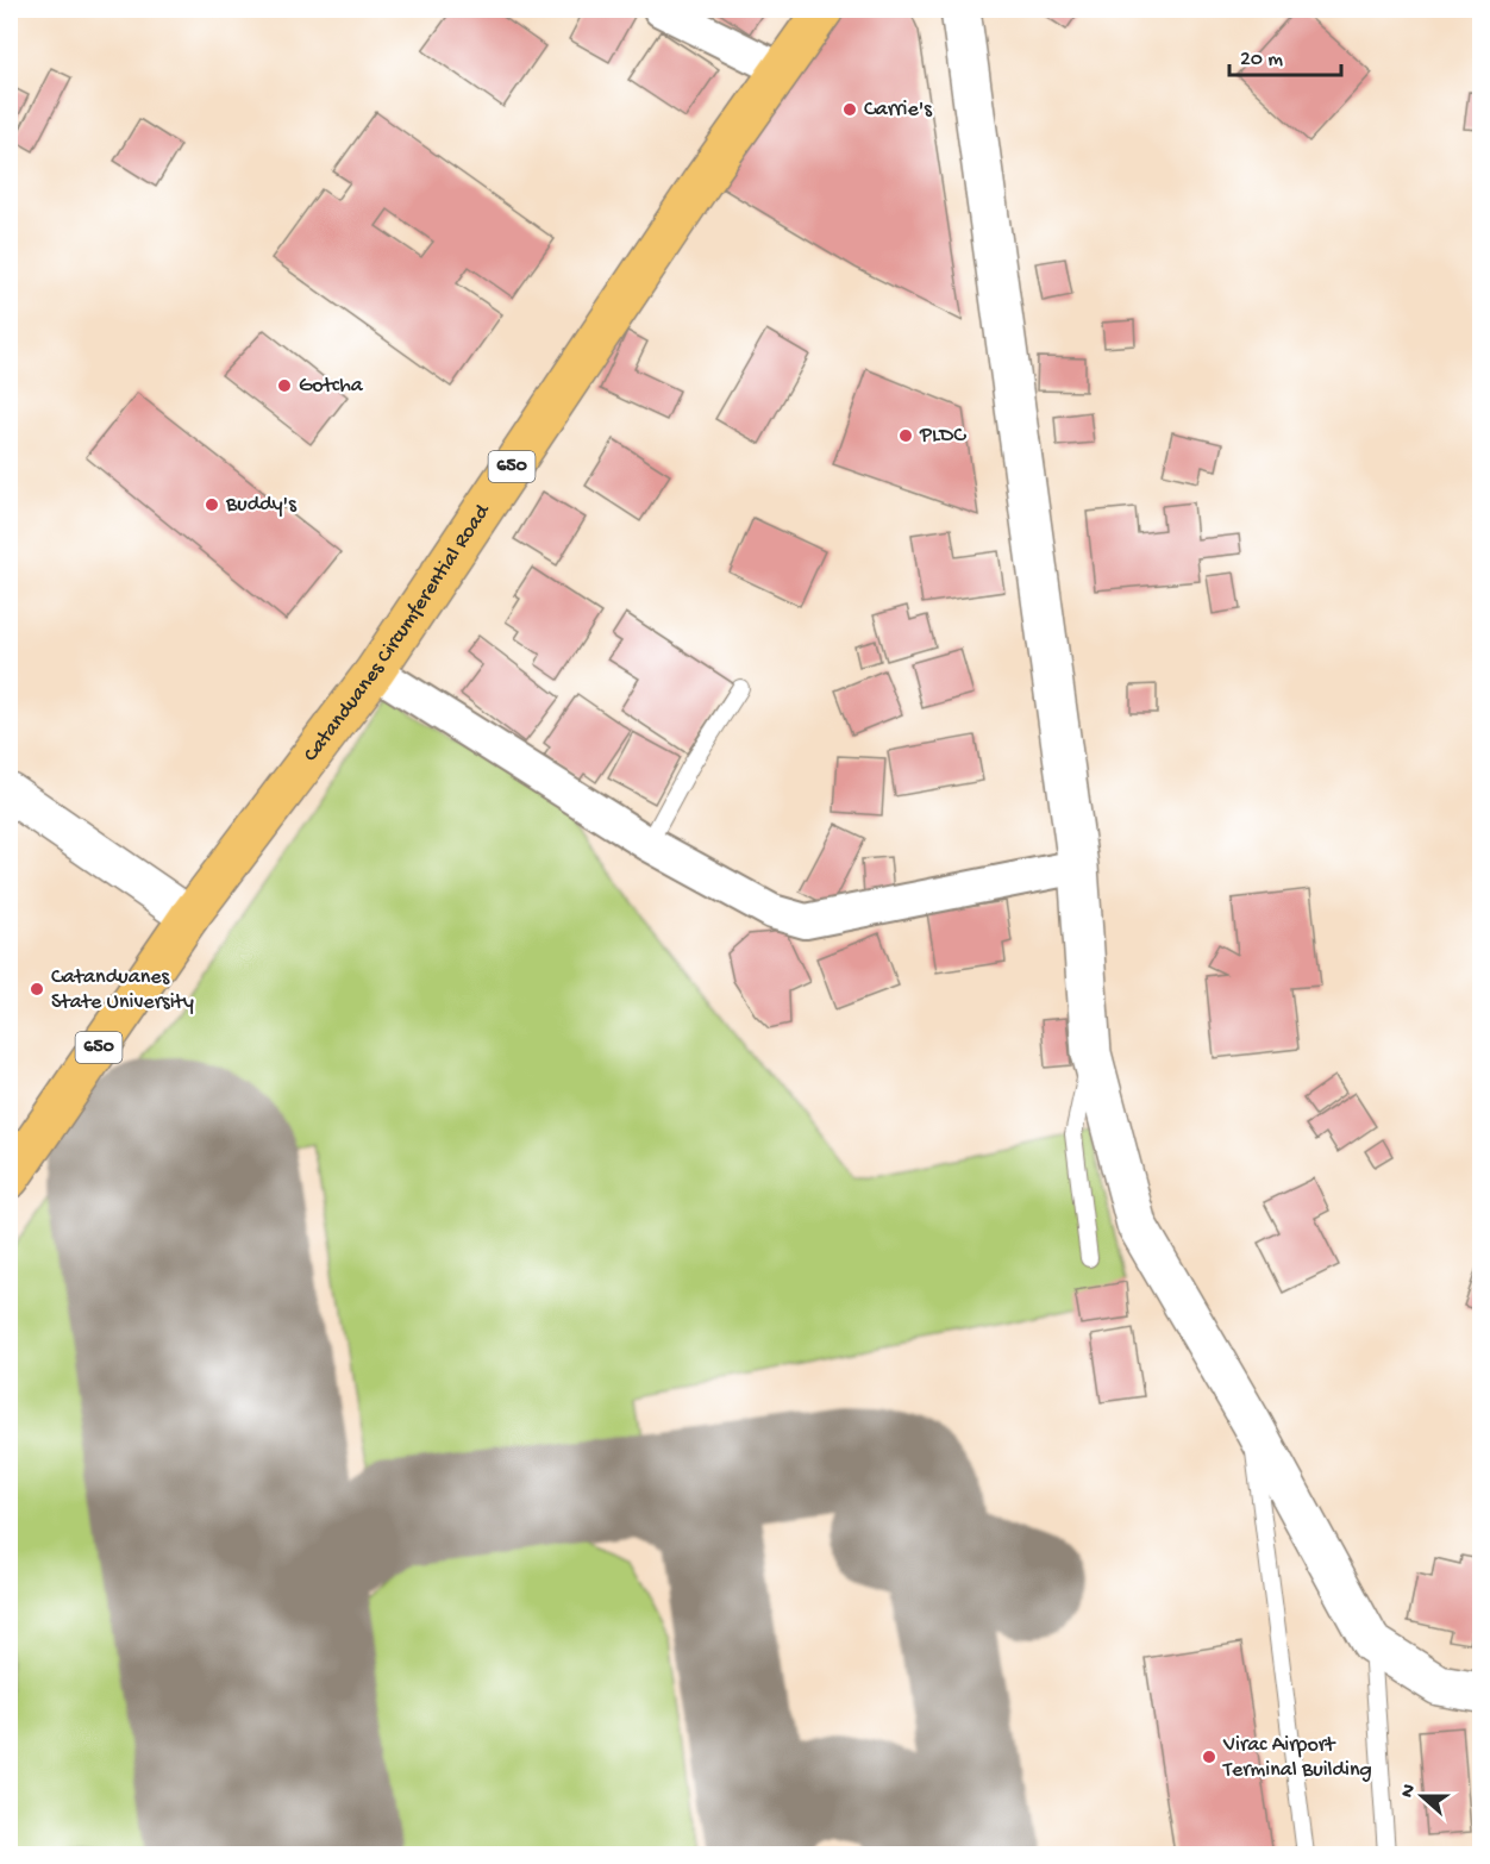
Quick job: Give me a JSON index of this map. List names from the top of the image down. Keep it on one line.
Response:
{"streets":{"main road":["650","Catanduanes Circumferential Road"]},"places":["Carrie's","Gotcha","PLDC","Buddy's","Catanduanes State University","Virac Airport Terminal Building"],"scale_bar":"20 m","north":"left"}
